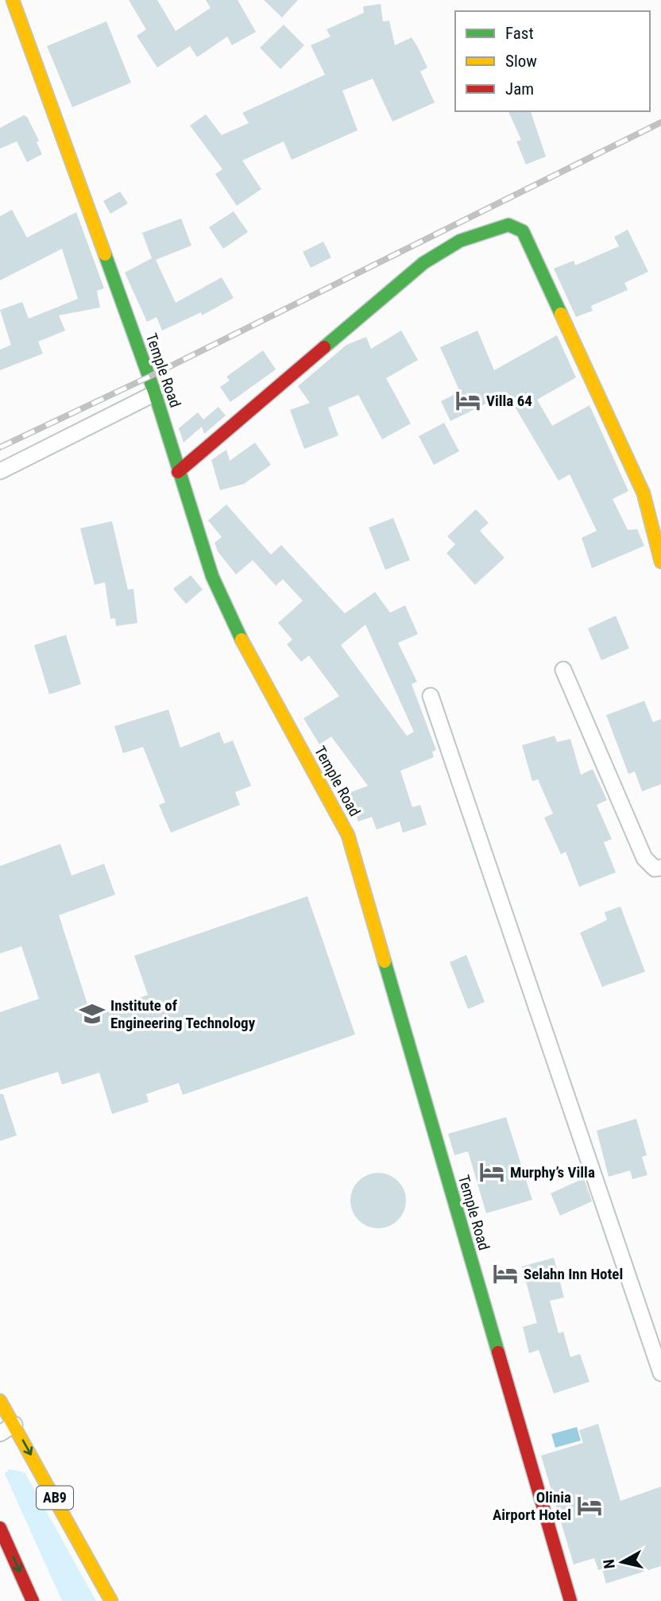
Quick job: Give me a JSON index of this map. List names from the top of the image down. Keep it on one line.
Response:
{"streets":{"main road":["Temple Road","AB9"]},"places":{"hotel":["Villa 64","Murphy’s Villa","Selahn Inn Hotel","Olinia Airport Hotel"],"school or university":["Institute of Engineering Technology"]},"legend":["Fast","Slow","Jam"],"north":"left"}
